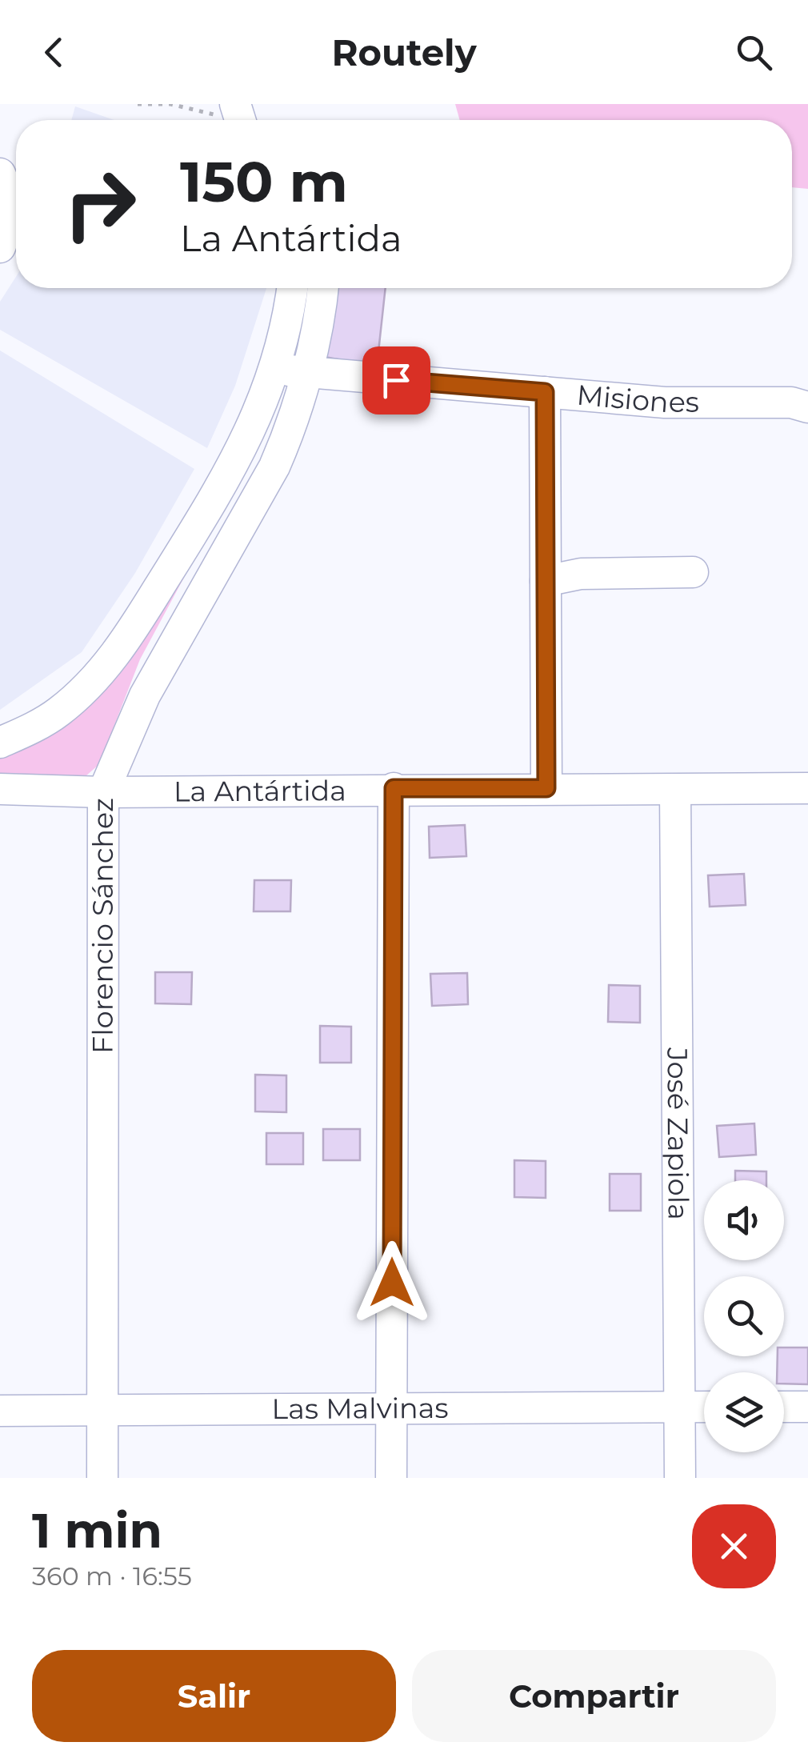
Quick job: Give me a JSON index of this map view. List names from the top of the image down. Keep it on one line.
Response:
{"streets":{"street":["Misiones","La Antártida","Florencio Sánchez","José Zapiola","Las Malvinas"]},"crossings":[["Misiones","Florencio Sánchez"],["La Antártida","Florencio Sánchez"],["La Antártida","José Zapiola"],["Florencio Sánchez","Las Malvinas"],["José Zapiola","Las Malvinas"]],"page":{"header":"Routely","turn":["150 m","La Antártida"],"heading":["1 min","360 m · 16:55"],"buttons":["Salir","Compartir"]}}
